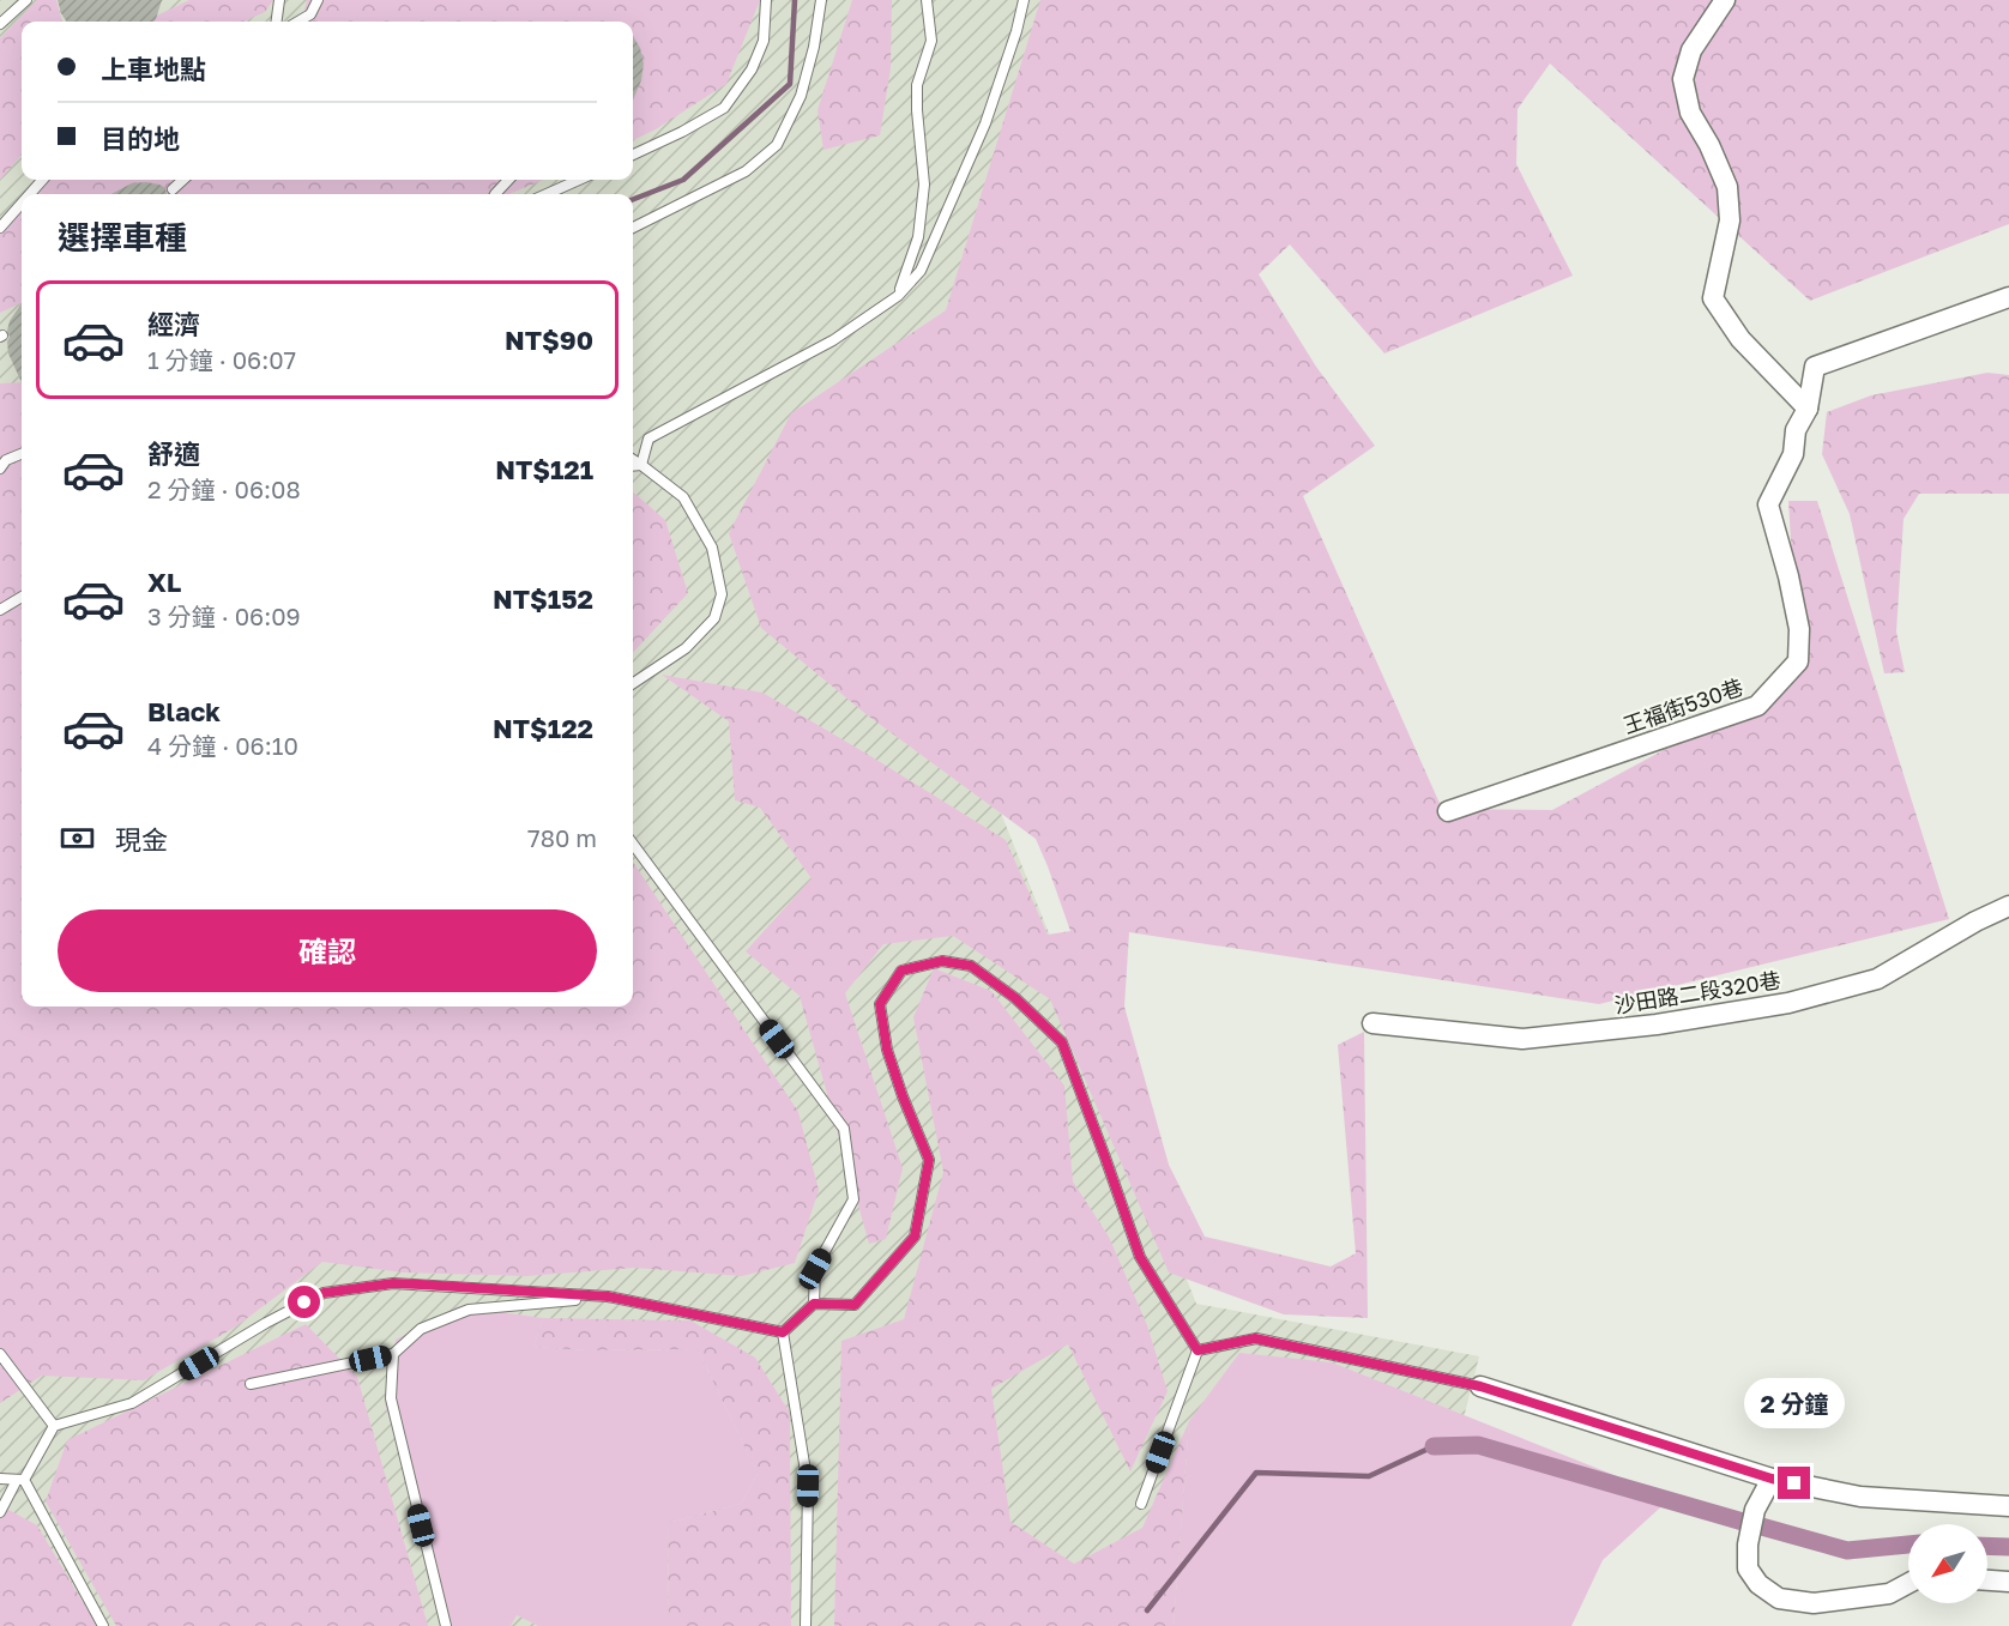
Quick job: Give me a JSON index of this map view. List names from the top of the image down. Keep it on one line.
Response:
{"streets":{"street":["王福街530巷","沙田路二段320巷"]},"north":"bottom left","page":{"banner":["上車地點","目的地"],"heading":"選擇車種","list":[{"name":"經濟","note":"1 分鐘 · 06:07","value":"NT$90"},{"name":"舒適","note":"2 分鐘 · 06:08","value":"NT$121"},{"name":"XL","note":"3 分鐘 · 06:09","value":"NT$152"},{"name":"Black","note":"4 分鐘 · 06:10","value":"NT$122"}],"pay":["現金","780 m"],"buttons":"確認","bubble":"2 分鐘"}}
